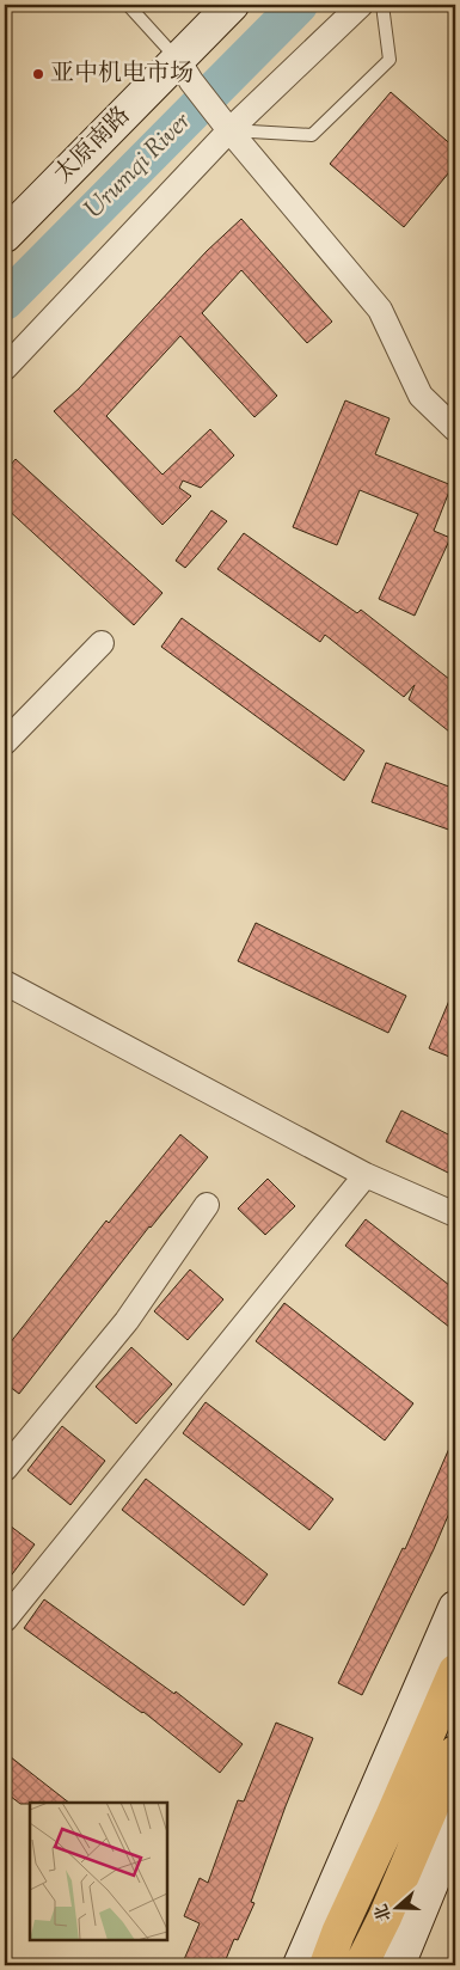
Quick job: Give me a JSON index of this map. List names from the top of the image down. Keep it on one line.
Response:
{"streets":{"main road":["太原南路"]},"water":["Urumqi River"],"places":["亚中机电市场"],"north":"left"}
